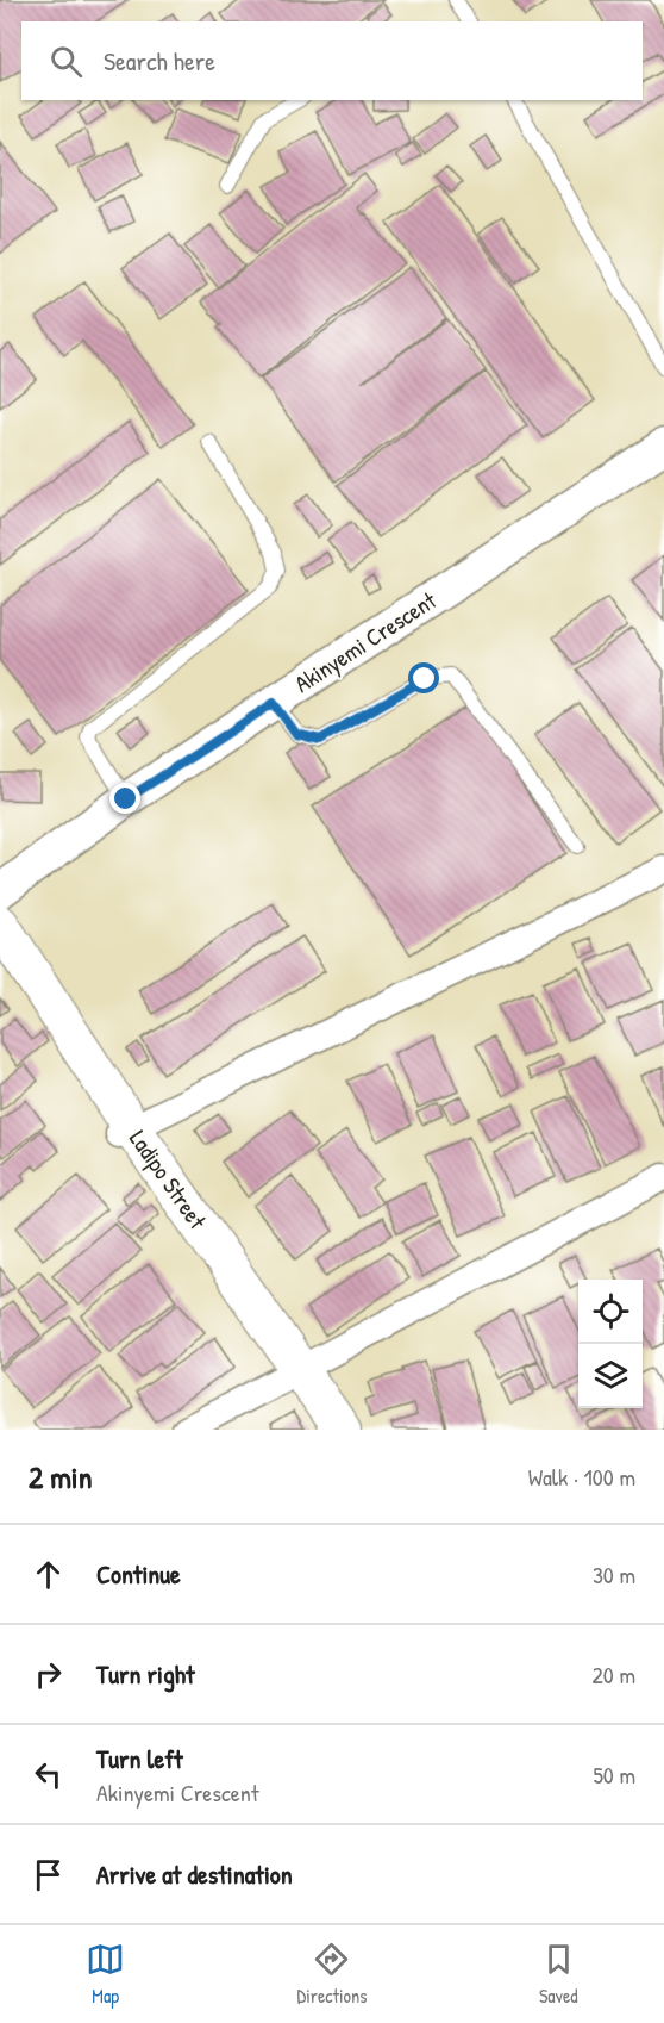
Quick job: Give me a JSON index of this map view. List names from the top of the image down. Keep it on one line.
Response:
{"streets":{"main road":["Ladipo Street"],"street":["Akinyemi Crescent"]},"page":{"search":"Search here","heading":["2 min","Walk · 100 m"],"list":[["Continue","30 m"],["Turn right","20 m"],["Turn left","Akinyemi Crescent","50 m"],"Arrive at destination"],"nav":["Map","Directions","Saved"]}}
